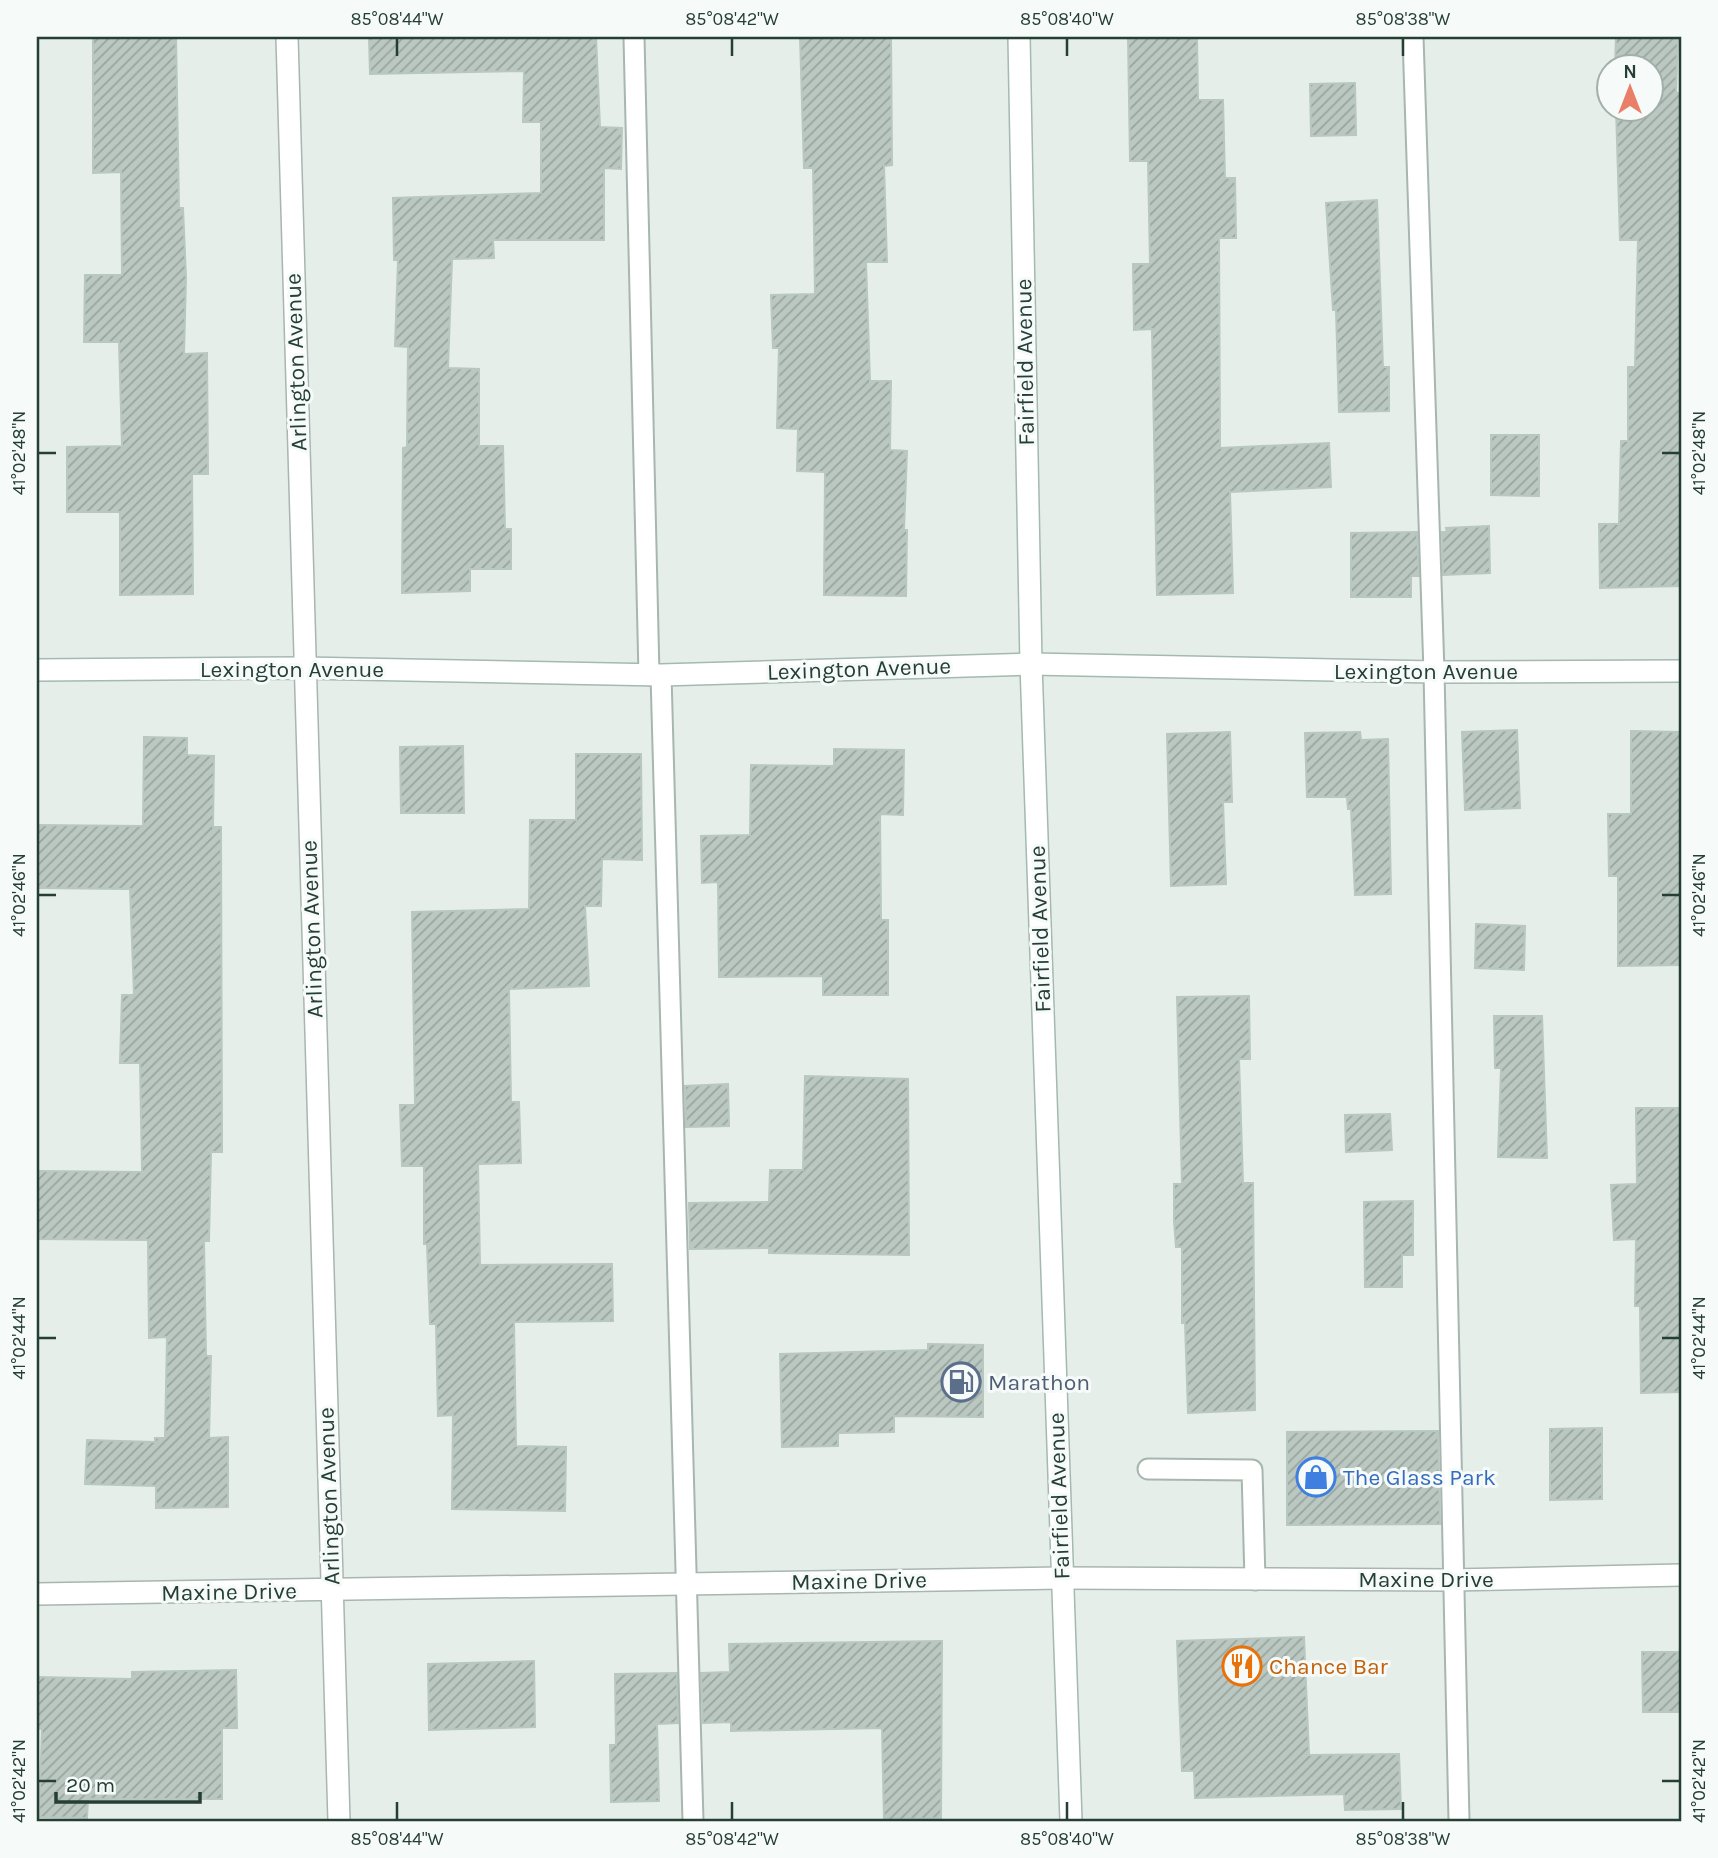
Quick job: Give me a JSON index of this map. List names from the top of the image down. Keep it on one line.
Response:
{"streets":{"street":["Arlington Avenue","Fairfield Avenue","Lexington Avenue","Maxine Drive"]},"crossings":[["Arlington Avenue","Lexington Avenue"],["Arlington Avenue","Maxine Drive"],["Fairfield Avenue","Lexington Avenue"],["Fairfield Avenue","Maxine Drive"]],"places":{"fuel station":["Marathon"],"shop":["The Glass Park"],"restaurant":["Chance Bar"]},"scale_bar":"20 m","north":"top","coordinates":["85°08'44\"W","85°08'42\"W","85°08'40\"W","85°08'38\"W","41°02'48\"N","41°02'46\"N","41°02'44\"N","41°02'42\"N"]}
